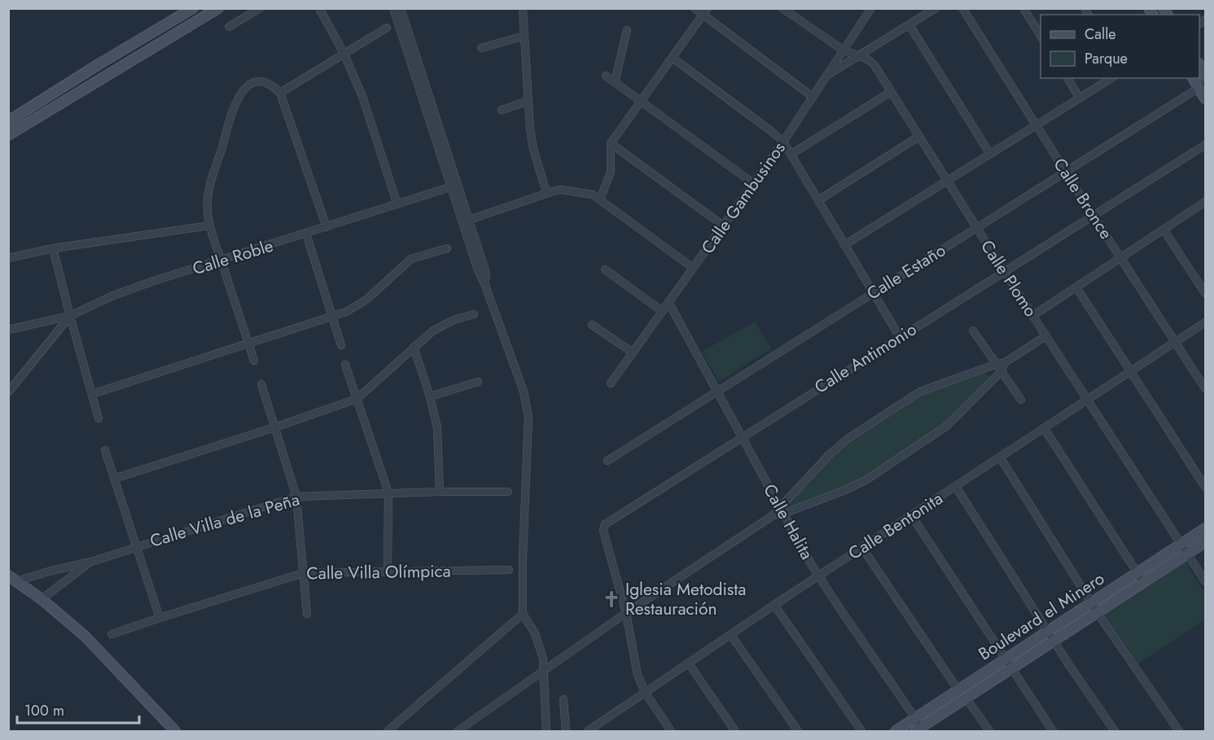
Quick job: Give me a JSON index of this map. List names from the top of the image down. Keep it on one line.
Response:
{"streets":{"street":["Calle Gambusinos","Calle Bronce","Calle Roble","Calle Estaño","Calle Plomo","Calle Antimonio","Calle Villa de la Peña","Calle Halita","Calle Bentonita","Calle Villa Olímpica","Boulevard el Minero"]},"crossings":[["Calle Gambusinos","Calle Plomo"],["Calle Gambusinos","Calle Halita"],["Calle Bronce","Calle Estaño"],["Calle Bronce","Calle Antimonio"],["Calle Bronce","Calle Bentonita"],["Calle Estaño","Calle Plomo"],["Calle Estaño","Calle Halita"],["Calle Plomo","Calle Antimonio"],["Calle Plomo","Calle Bentonita"],["Calle Plomo","Boulevard el Minero"],["Calle Antimonio","Calle Halita"],["Calle Halita","Calle Bentonita"],["Calle Halita","Boulevard el Minero"]],"places":{"church":["Iglesia Metodista Restauración"]},"legend":["Calle","Parque"],"scale_bar":"100 m"}
